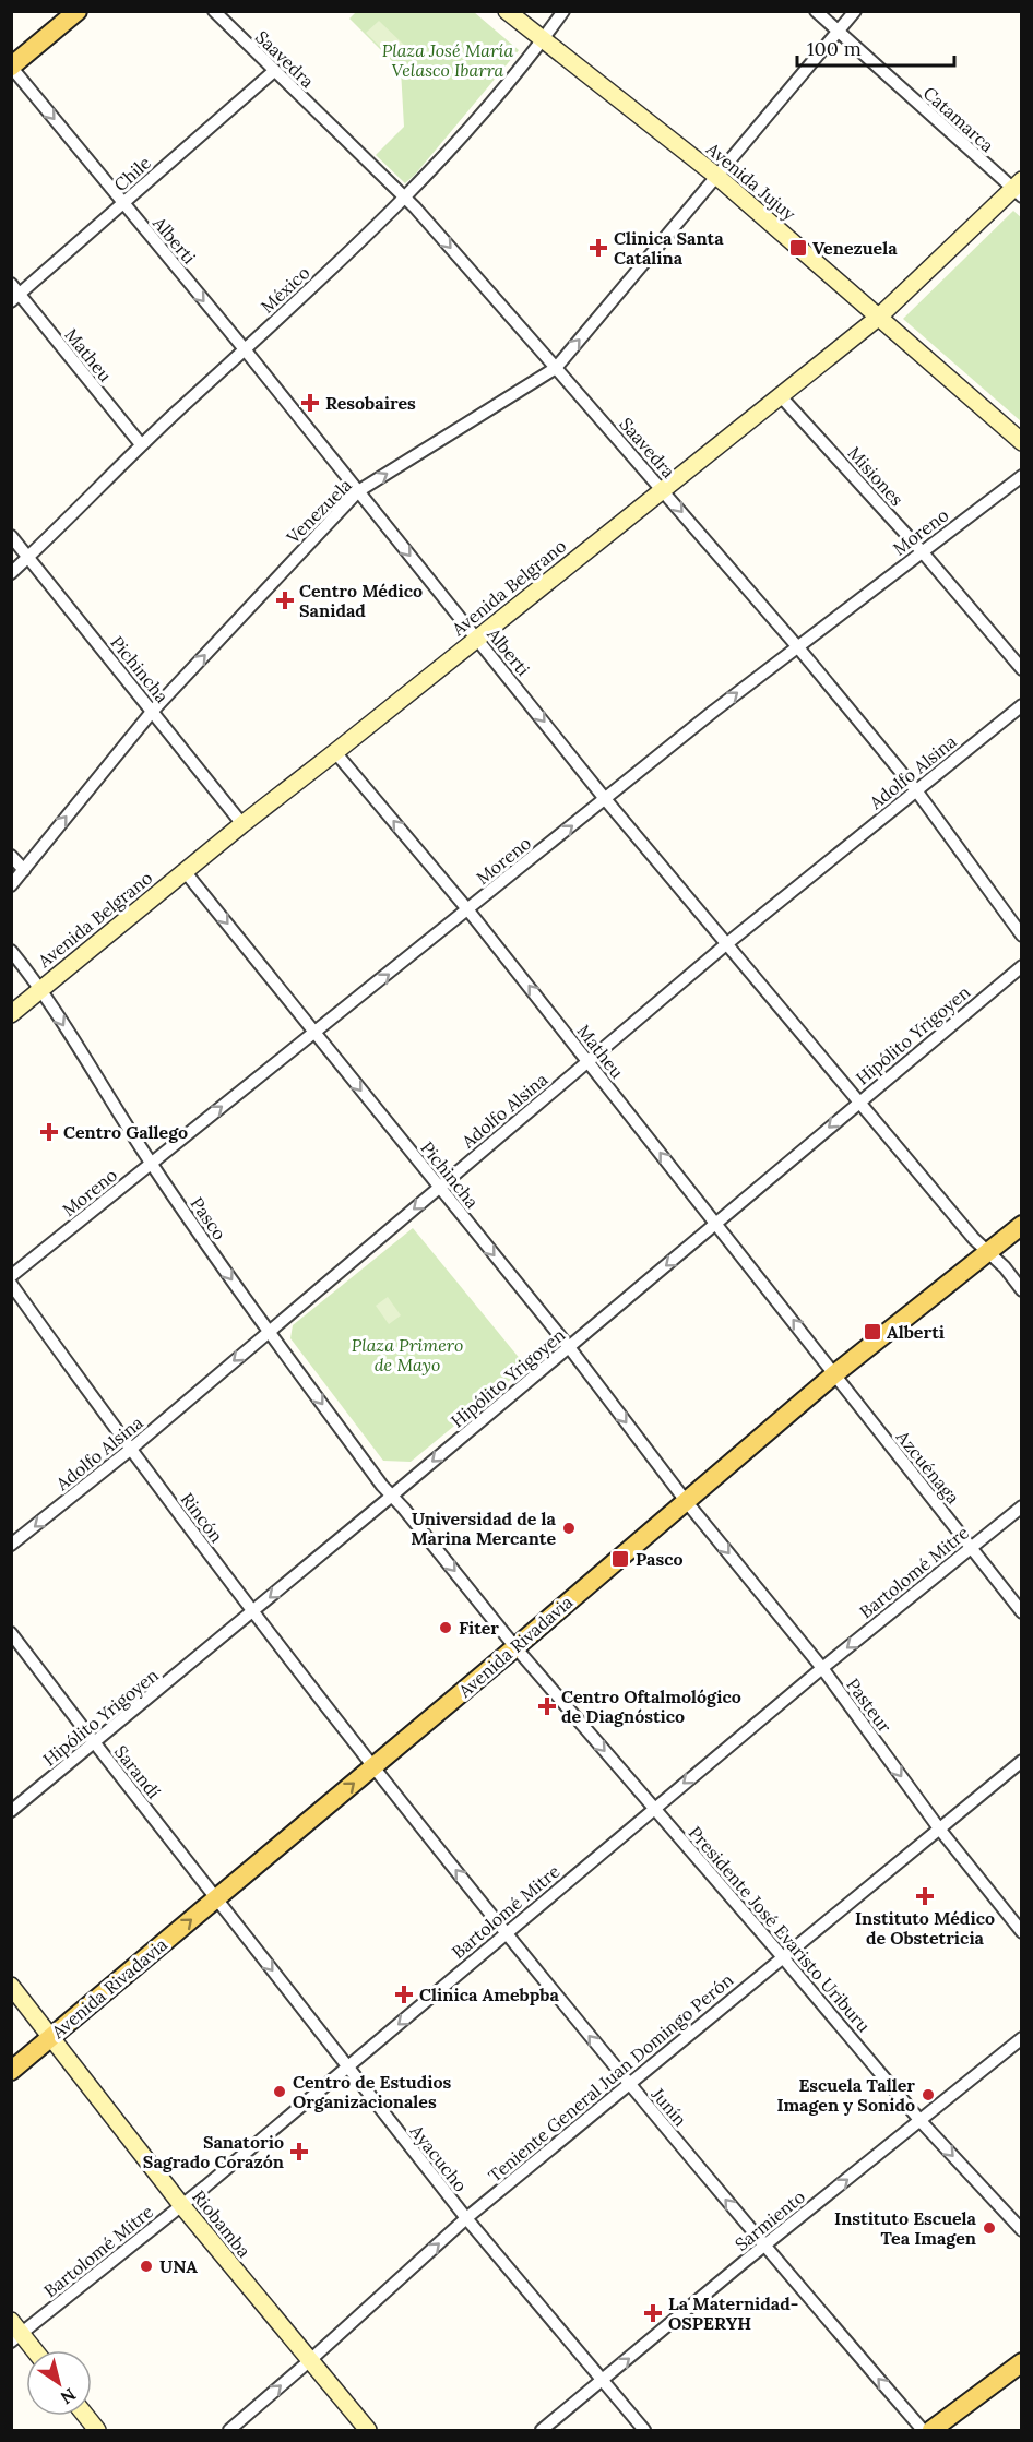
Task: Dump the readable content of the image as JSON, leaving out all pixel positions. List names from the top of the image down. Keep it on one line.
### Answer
{"streets":{"main road":["Avenida Jujuy","Avenida Belgrano","Avenida Rivadavia","Riobamba"],"street":["Saavedra","Catamarca","Chile","Alberti","México","Matheu","Misiones","Venezuela","Moreno","Pichincha","Adolfo Alsina","Hipólito Yrigoyen","Pasco","Azcuénaga","Rincón","Bartolomé Mitre","Pasteur","Sarandí","Presidente José Evaristo Uriburu","Teniente General Juan Domingo Perón","Junín","Ayacucho","Sarmiento"]},"crossings":[["Saavedra","Chile"],["Saavedra","México"],["Saavedra","Venezuela"],["Saavedra","Moreno"],["Saavedra","Avenida Belgrano"],["Saavedra","Adolfo Alsina"],["Catamarca","Venezuela"],["Catamarca","Avenida Belgrano"],["Chile","Alberti"],["Chile","Matheu"],["Avenida Jujuy","México"],["Avenida Jujuy","Venezuela"],["Avenida Jujuy","Avenida Belgrano"],["Alberti","México"],["Alberti","Venezuela"],["Alberti","Moreno"],["Alberti","Avenida Belgrano"],["Alberti","Adolfo Alsina"],["Alberti","Hipólito Yrigoyen"],["Alberti","Avenida Rivadavia"],["México","Matheu"],["México","Pichincha"],["Matheu","Moreno"],["Matheu","Avenida Belgrano"],["Matheu","Adolfo Alsina"],["Matheu","Hipólito Yrigoyen"],["Matheu","Azcuénaga"],["Matheu","Avenida Rivadavia"],["Misiones","Moreno"],["Misiones","Avenida Belgrano"],["Venezuela","Pichincha"],["Moreno","Pichincha"],["Moreno","Pasco"],["Avenida Belgrano","Pichincha"],["Avenida Belgrano","Pasco"],["Pichincha","Adolfo Alsina"],["Pichincha","Hipólito Yrigoyen"],["Pichincha","Avenida Rivadavia"],["Pichincha","Pasteur"],["Adolfo Alsina","Pasco"],["Adolfo Alsina","Rincón"],["Hipólito Yrigoyen","Pasco"],["Hipólito Yrigoyen","Rincón"],["Hipólito Yrigoyen","Sarandí"],["Pasco","Avenida Rivadavia"],["Pasco","Presidente José Evaristo Uriburu"],["Azcuénaga","Bartolomé Mitre"],["Azcuénaga","Avenida Rivadavia"],["Rincón","Avenida Rivadavia"],["Rincón","Junín"],["Bartolomé Mitre","Pasteur"],["Bartolomé Mitre","Presidente José Evaristo Uriburu"],["Bartolomé Mitre","Junín"],["Bartolomé Mitre","Ayacucho"],["Bartolomé Mitre","Riobamba"],["Avenida Rivadavia","Pasteur"],["Avenida Rivadavia","Sarandí"],["Avenida Rivadavia","Presidente José Evaristo Uriburu"],["Avenida Rivadavia","Junín"],["Avenida Rivadavia","Ayacucho"],["Avenida Rivadavia","Riobamba"],["Pasteur","Teniente General Juan Domingo Perón"],["Sarandí","Ayacucho"],["Presidente José Evaristo Uriburu","Teniente General Juan Domingo Perón"],["Presidente José Evaristo Uriburu","Sarmiento"],["Teniente General Juan Domingo Perón","Junín"],["Teniente General Juan Domingo Perón","Ayacucho"],["Teniente General Juan Domingo Perón","Riobamba"],["Junín","Sarmiento"],["Ayacucho","Sarmiento"]],"one_way":["Saavedra","Alberti","Matheu","Venezuela","Moreno","Pichincha","Adolfo Alsina","Hipólito Yrigoyen","Pasco","Bartolomé Mitre","Pasteur","Presidente José Evaristo Uriburu","Junín","Sarmiento"],"parks":["Plaza José María Velasco Ibarra","Plaza Primero de Mayo"],"places":{"health":["Clinica Santa Catalina","Resobaires","Centro Médico Sanidad","Centro Gallego","Centro Oftalmológico de Diagnóstico","Instituto Médico de Obstetricia","Clinica Amebpba","Sanatorio Sagrado Corazón","La Maternidad- OSPERYH"],"transit":["Venezuela","Alberti","Pasco"],"other":["Universidad de la Marina Mercante","Fiter","Centro de Estudios Organizacionales","Escuela Taller Imagen y Sonido","Instituto Escuela Tea Imagen","UNA"]},"scale_bar":"100 m","north":"bottom right"}
